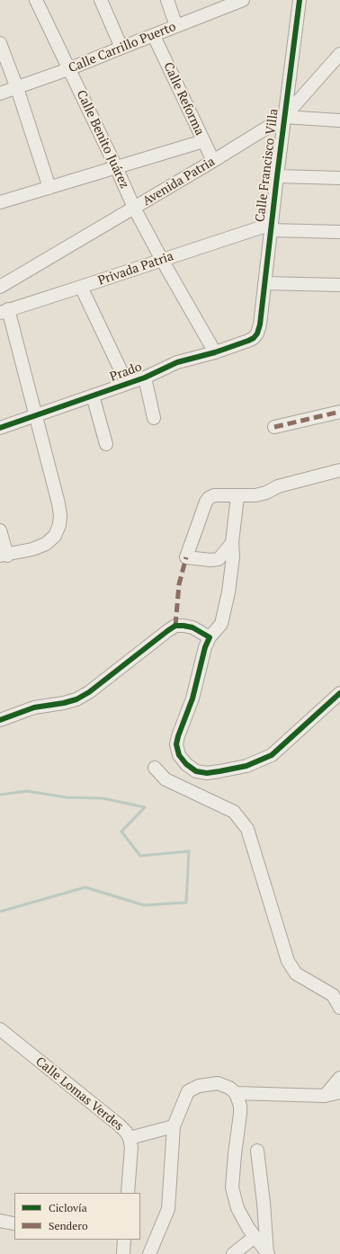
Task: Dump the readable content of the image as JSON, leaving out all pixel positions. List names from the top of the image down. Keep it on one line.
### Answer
{"streets":{"street":["Calle Carrillo Puerto","Calle Reforma","Calle Benito Juárez","Calle Francisco Villa","Avenida Patria","Privada Patria","Prado","Calle Lomas Verdes"]},"crossings":[["Calle Carrillo Puerto","Calle Reforma"],["Calle Carrillo Puerto","Calle Benito Juárez"],["Calle Reforma","Avenida Patria"],["Calle Benito Juárez","Avenida Patria"],["Calle Benito Juárez","Privada Patria"],["Calle Benito Juárez","Prado"],["Calle Francisco Villa","Avenida Patria"],["Calle Francisco Villa","Privada Patria"],["Calle Francisco Villa","Prado"]],"legend":["Ciclovía","Sendero"]}
